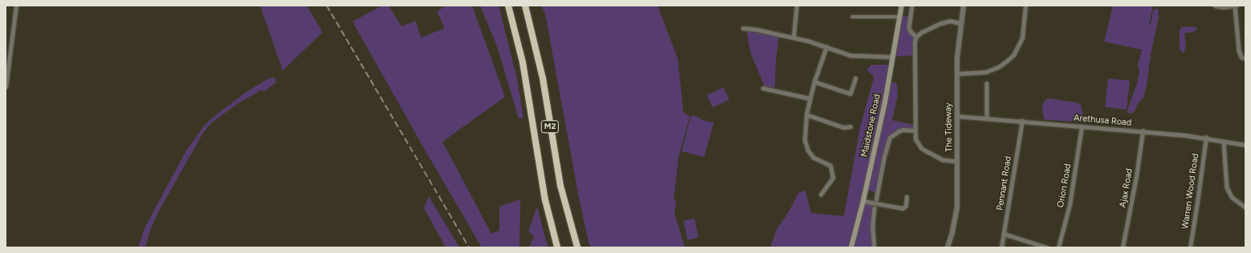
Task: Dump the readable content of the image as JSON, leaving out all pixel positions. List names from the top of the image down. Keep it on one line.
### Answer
{"streets":{"highway":["M2"],"main road":["Maidstone Road"],"street":["Arethusa Road","The Tideway","Pennant Road","Orion Road","Ajax Road","Warren Wood Road"]},"crossings":[["Arethusa Road","The Tideway"],["Arethusa Road","Pennant Road"],["Arethusa Road","Orion Road"],["Arethusa Road","Ajax Road"],["Arethusa Road","Warren Wood Road"]]}
